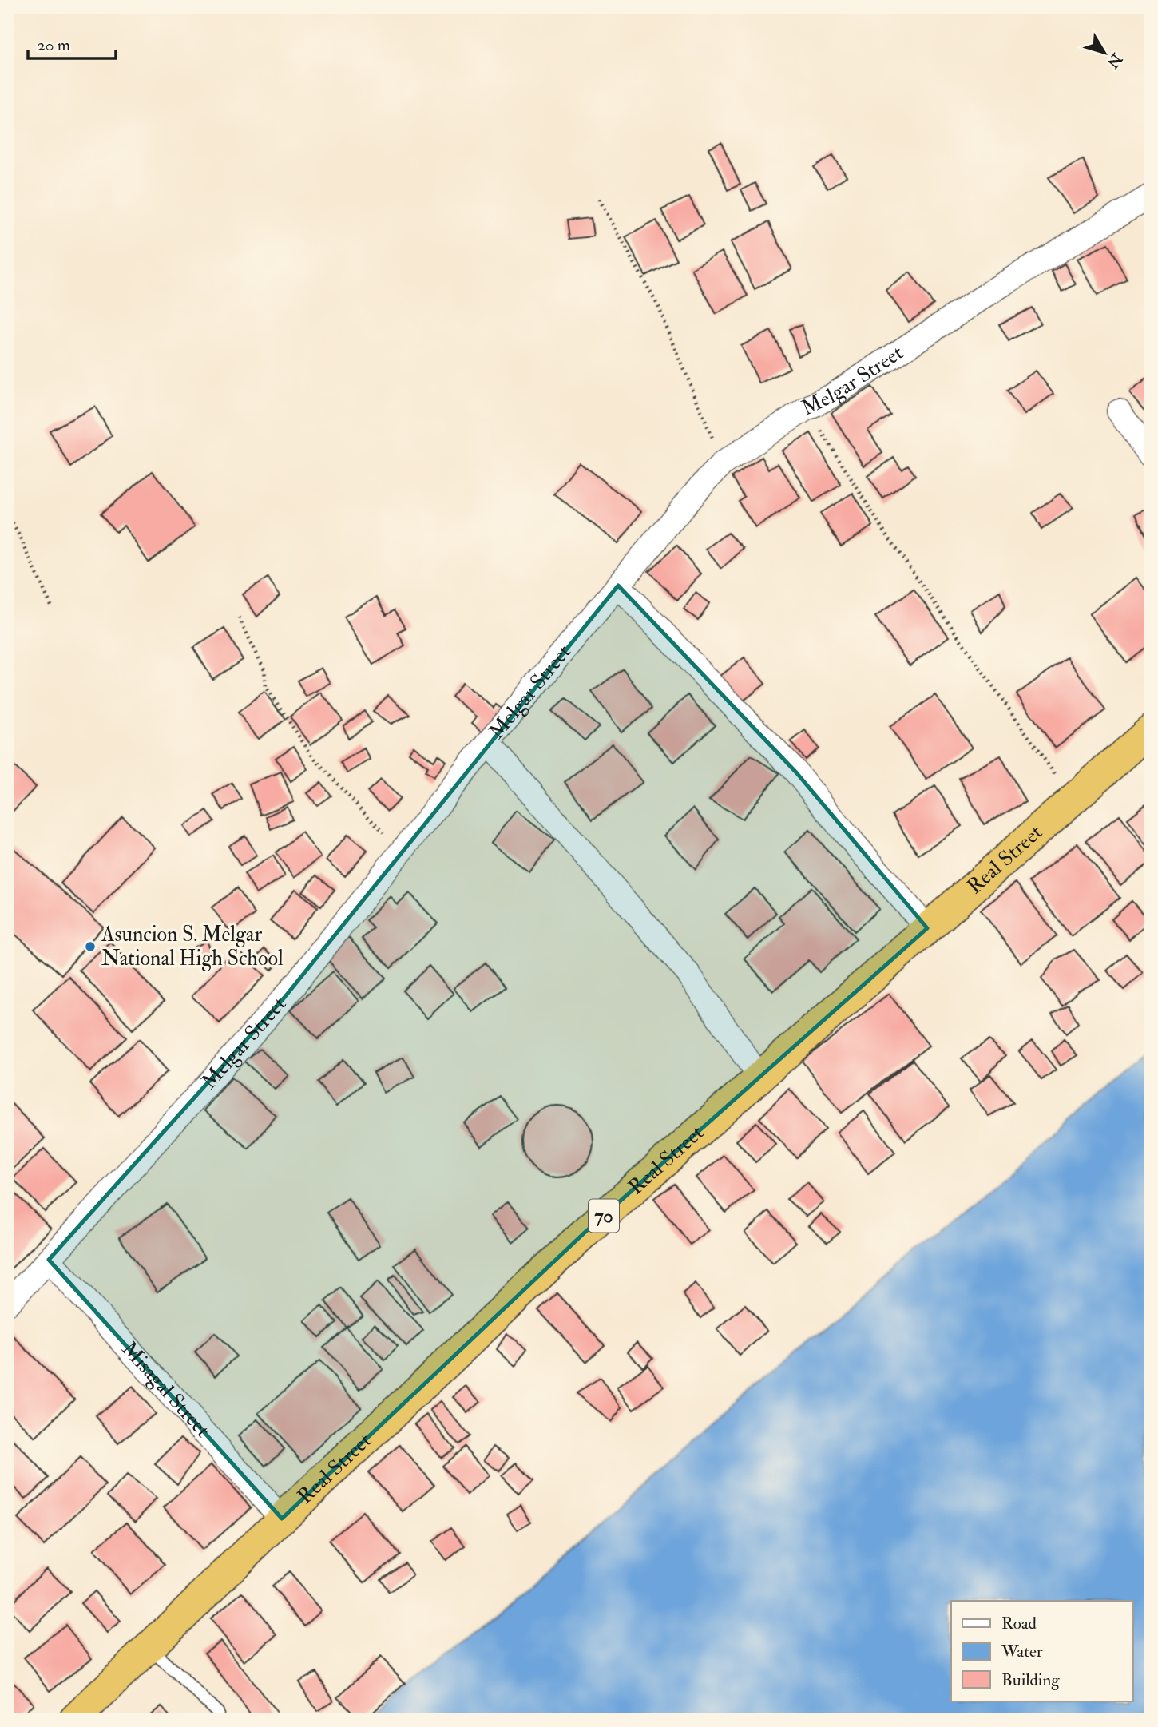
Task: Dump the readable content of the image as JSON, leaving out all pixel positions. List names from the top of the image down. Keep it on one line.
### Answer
{"streets":{"highway":["Real Street","70"],"street":["Melgar Street","Misagal Street"]},"crossings":[["Melgar Street","Misagal Street"],["Real Street","Misagal Street"]],"places":["Asuncion S. Melgar National High School"],"legend":["Road","Water","Building"],"scale_bar":"20 m","north":"bottom right"}
